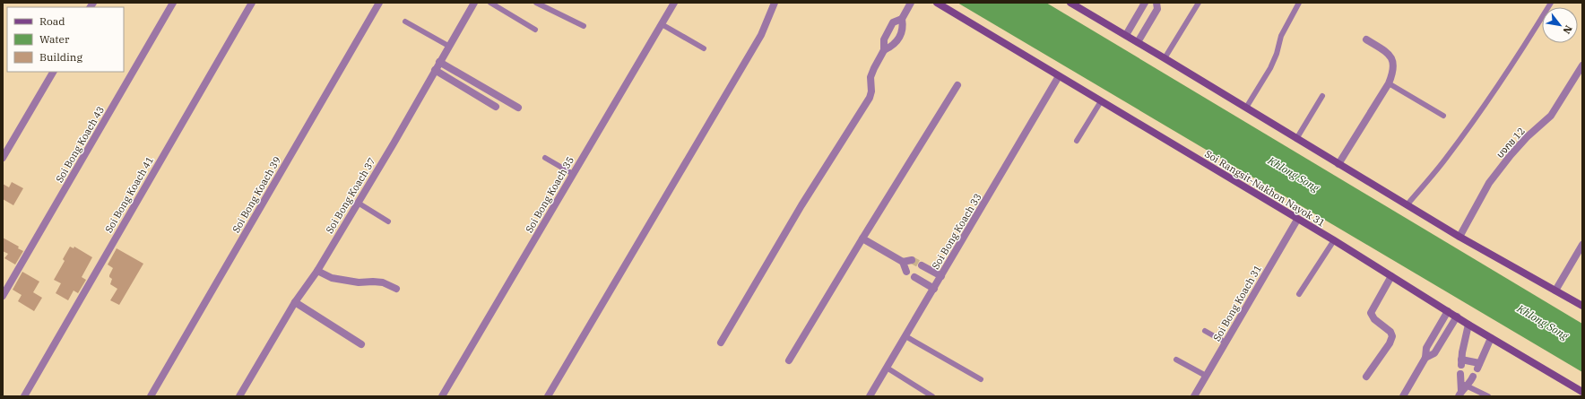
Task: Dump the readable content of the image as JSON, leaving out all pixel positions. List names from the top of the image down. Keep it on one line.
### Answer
{"streets":{"street":["บงกช 12","Soi Bong Koach 43","Soi Rangsit-Nakhon Nayok 31","Soi Bong Koach 41","Soi Bong Koach 39","Soi Bong Koach 35","Soi Bong Koach 37","Soi Bong Koach 33","Soi Bong Koach 31"]},"crossings":[["Soi Rangsit-Nakhon Nayok 31","Soi Bong Koach 33"],["Soi Rangsit-Nakhon Nayok 31","Soi Bong Koach 31"]],"water":["Khlong Song"],"legend":["Road","Water","Building"],"north":"bottom right"}
